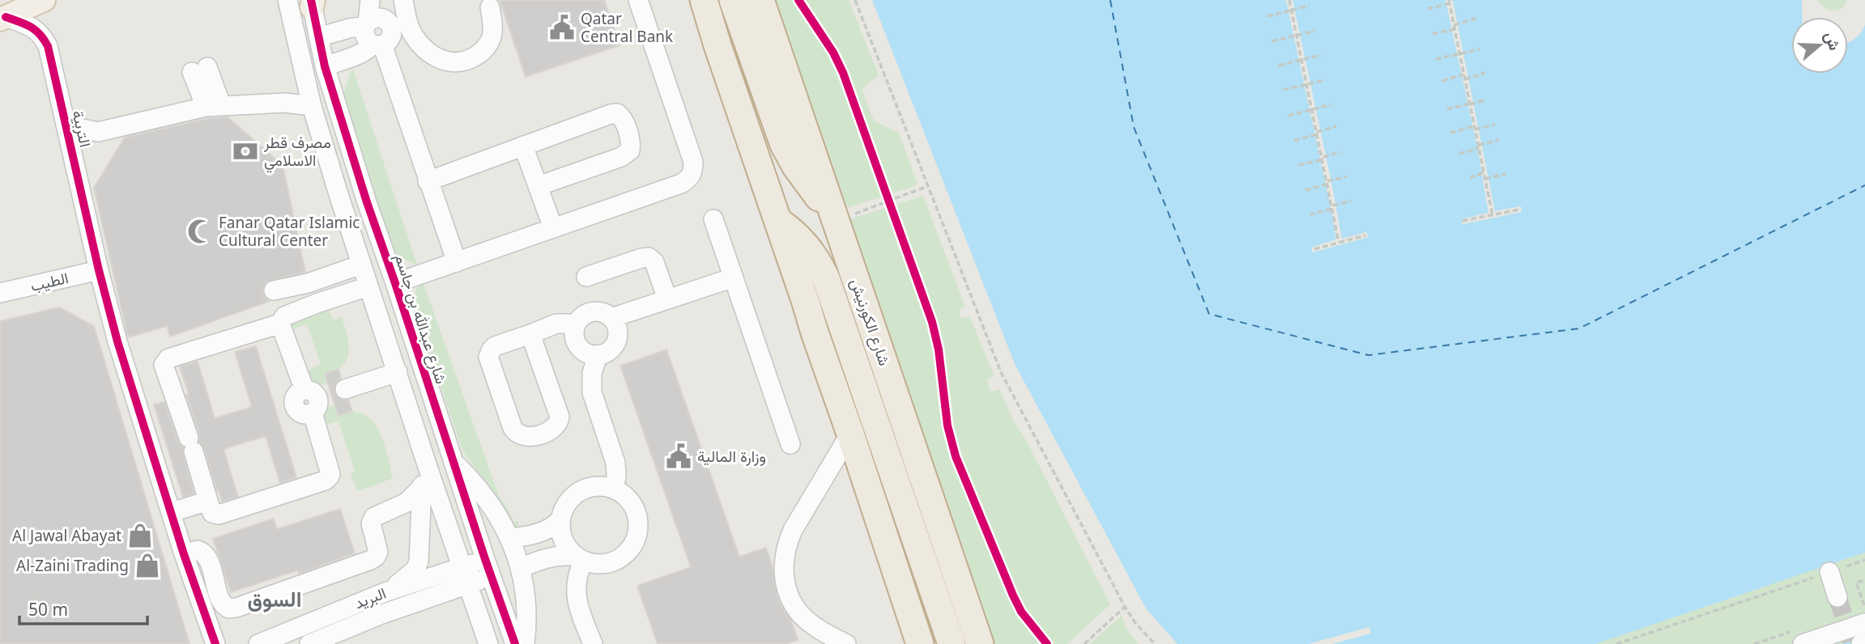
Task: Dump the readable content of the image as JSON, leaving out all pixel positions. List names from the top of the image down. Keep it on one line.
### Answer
{"streets":{"highway":["شارع الكورنيش"],"street":["التربية","الطيب","شارع عبدالله بن جاسم","البريد"]},"crossings":[["التربية","الطيب"],["شارع عبدالله بن جاسم","البريد"]],"districts":["السوق"],"places":{"public building":["Qatar Central Bank","وزارة المالية"],"bank":["مصرف قطر الاسلامي"],"mosque":["Fanar Qatar Islamic Cultural Center"],"shop":["Al Jawal Abayat","Al-Zaini Trading"]},"scale_bar":"50 m","north":"right"}
